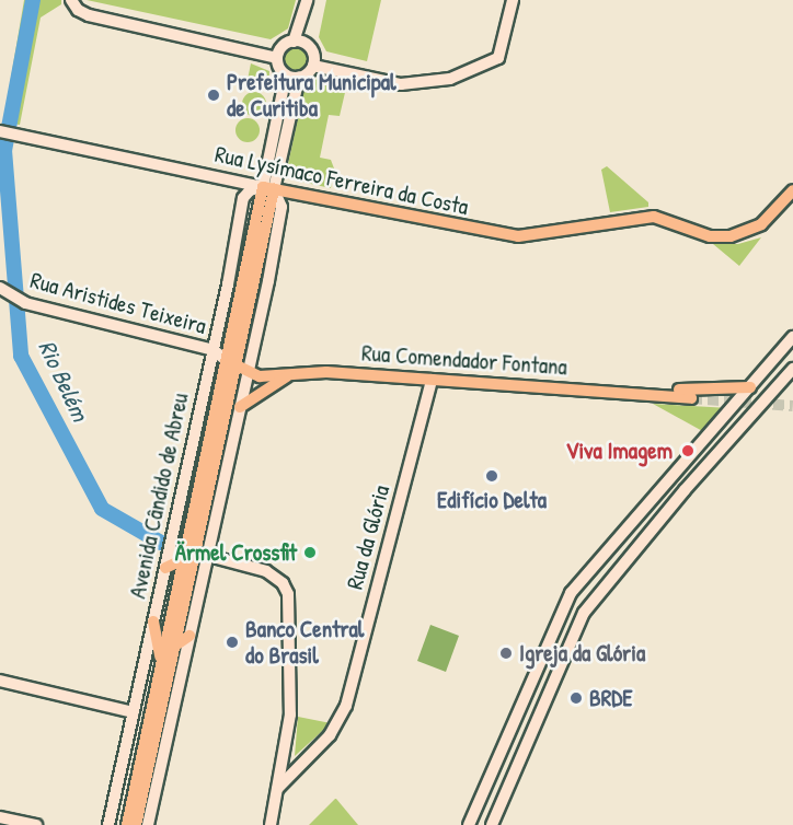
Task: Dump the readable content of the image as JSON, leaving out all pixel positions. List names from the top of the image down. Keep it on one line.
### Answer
{"streets":{"main road":["Rua Lysímaco Ferreira da Costa","Rua Comendador Fontana","Avenida Cândido de Abreu"],"street":["Rua Aristides Teixeira","Rua da Glória"]},"crossings":[["Rua Lysímaco Ferreira da Costa","Avenida Cândido de Abreu"],["Rua Aristides Teixeira","Rua Comendador Fontana"],["Rua Aristides Teixeira","Avenida Cândido de Abreu"],["Rua Comendador Fontana","Avenida Cândido de Abreu"],["Rua Comendador Fontana","Rua da Glória"]],"water":["Rio Belém"],"places":["Prefeitura Municipal de Curitiba","Viva Imagem","Edifício Delta","Ärmel Crossfit","Banco Central do Brasil","Igreja da Glória","BRDE"]}
